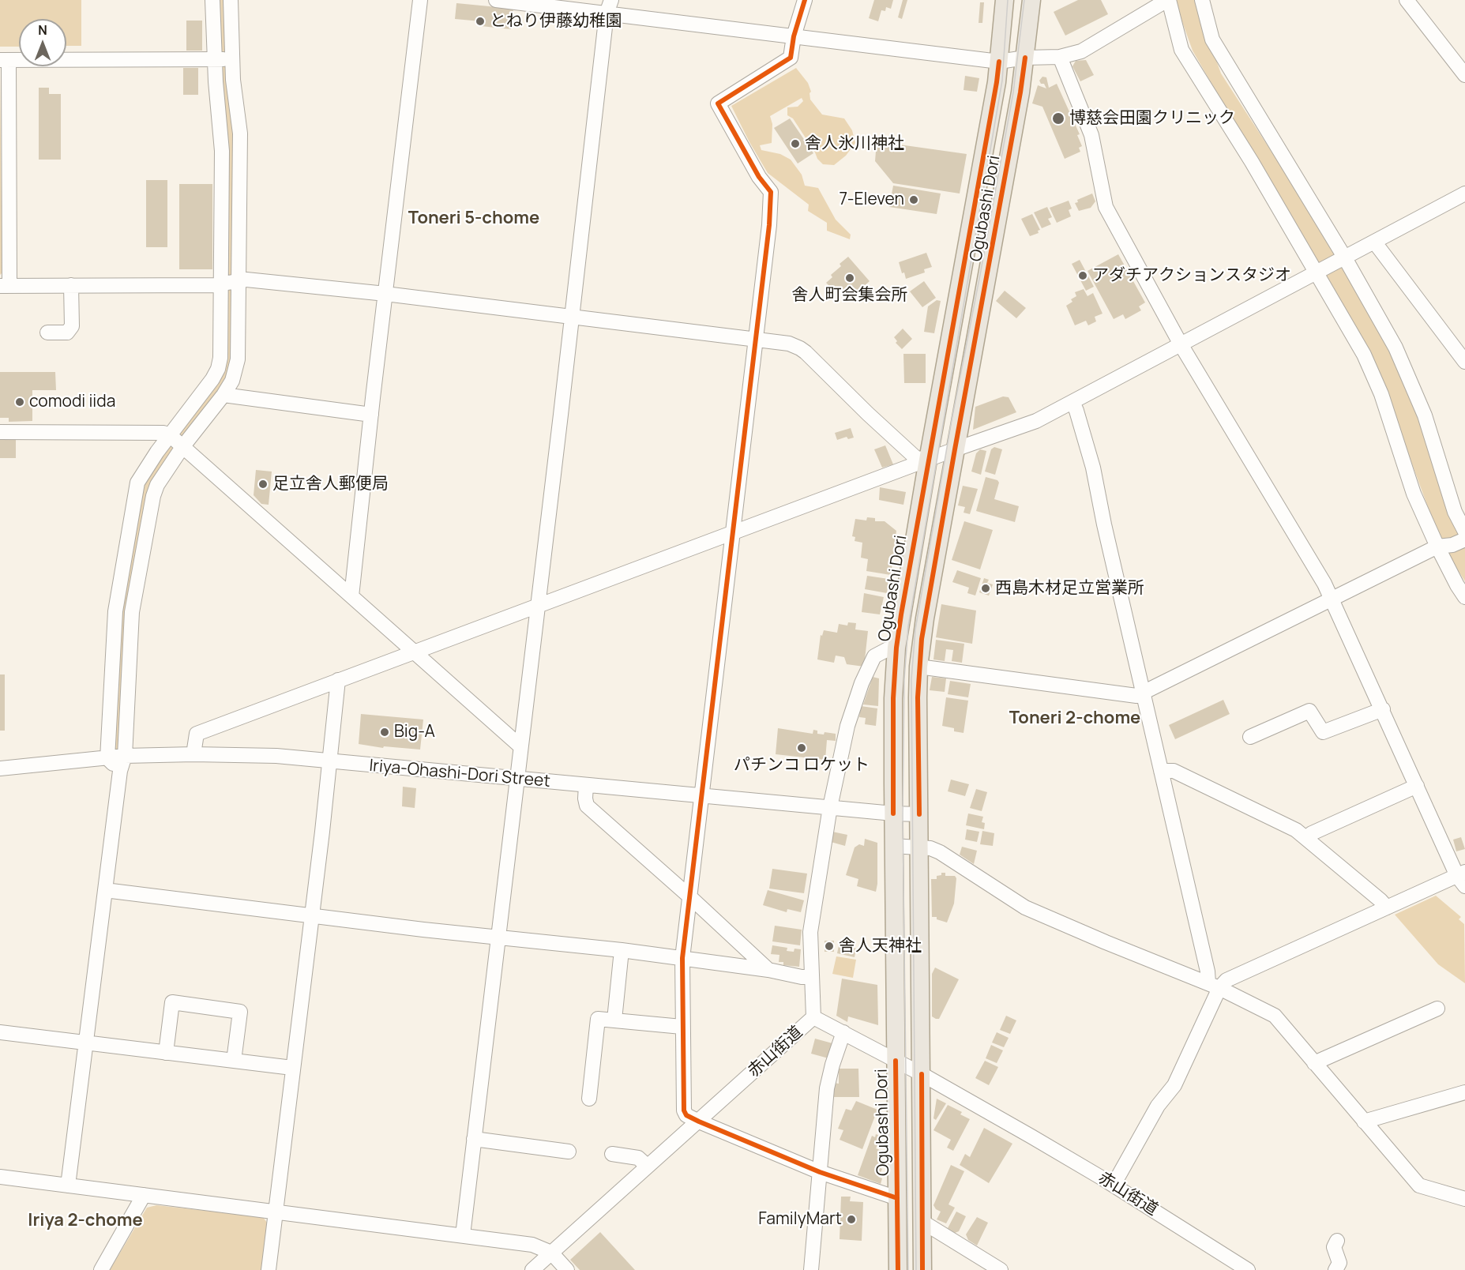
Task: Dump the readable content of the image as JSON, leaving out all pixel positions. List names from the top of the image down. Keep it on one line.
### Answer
{"streets":{"main road":["Ogubashi Dori"],"street":["Iriya-Ohashi-Dori Street","赤山街道"]},"crossings":[["Ogubashi Dori","Iriya-Ohashi-Dori Street"],["Ogubashi Dori","赤山街道"]],"districts":["Toneri 5-chome","Toneri 2-chome","Iriya 2-chome"],"places":["とねり伊藤幼稚園","博慈会田園クリニック","舎人氷川神社","7-Eleven","アダチアクションスタジオ","舎人町会集会所","comodi iida","足立舎人郵便局","西島木材足立営業所","Big-A","パチンコ ロケット","舎人天神社","FamilyMart"],"north":"top"}
